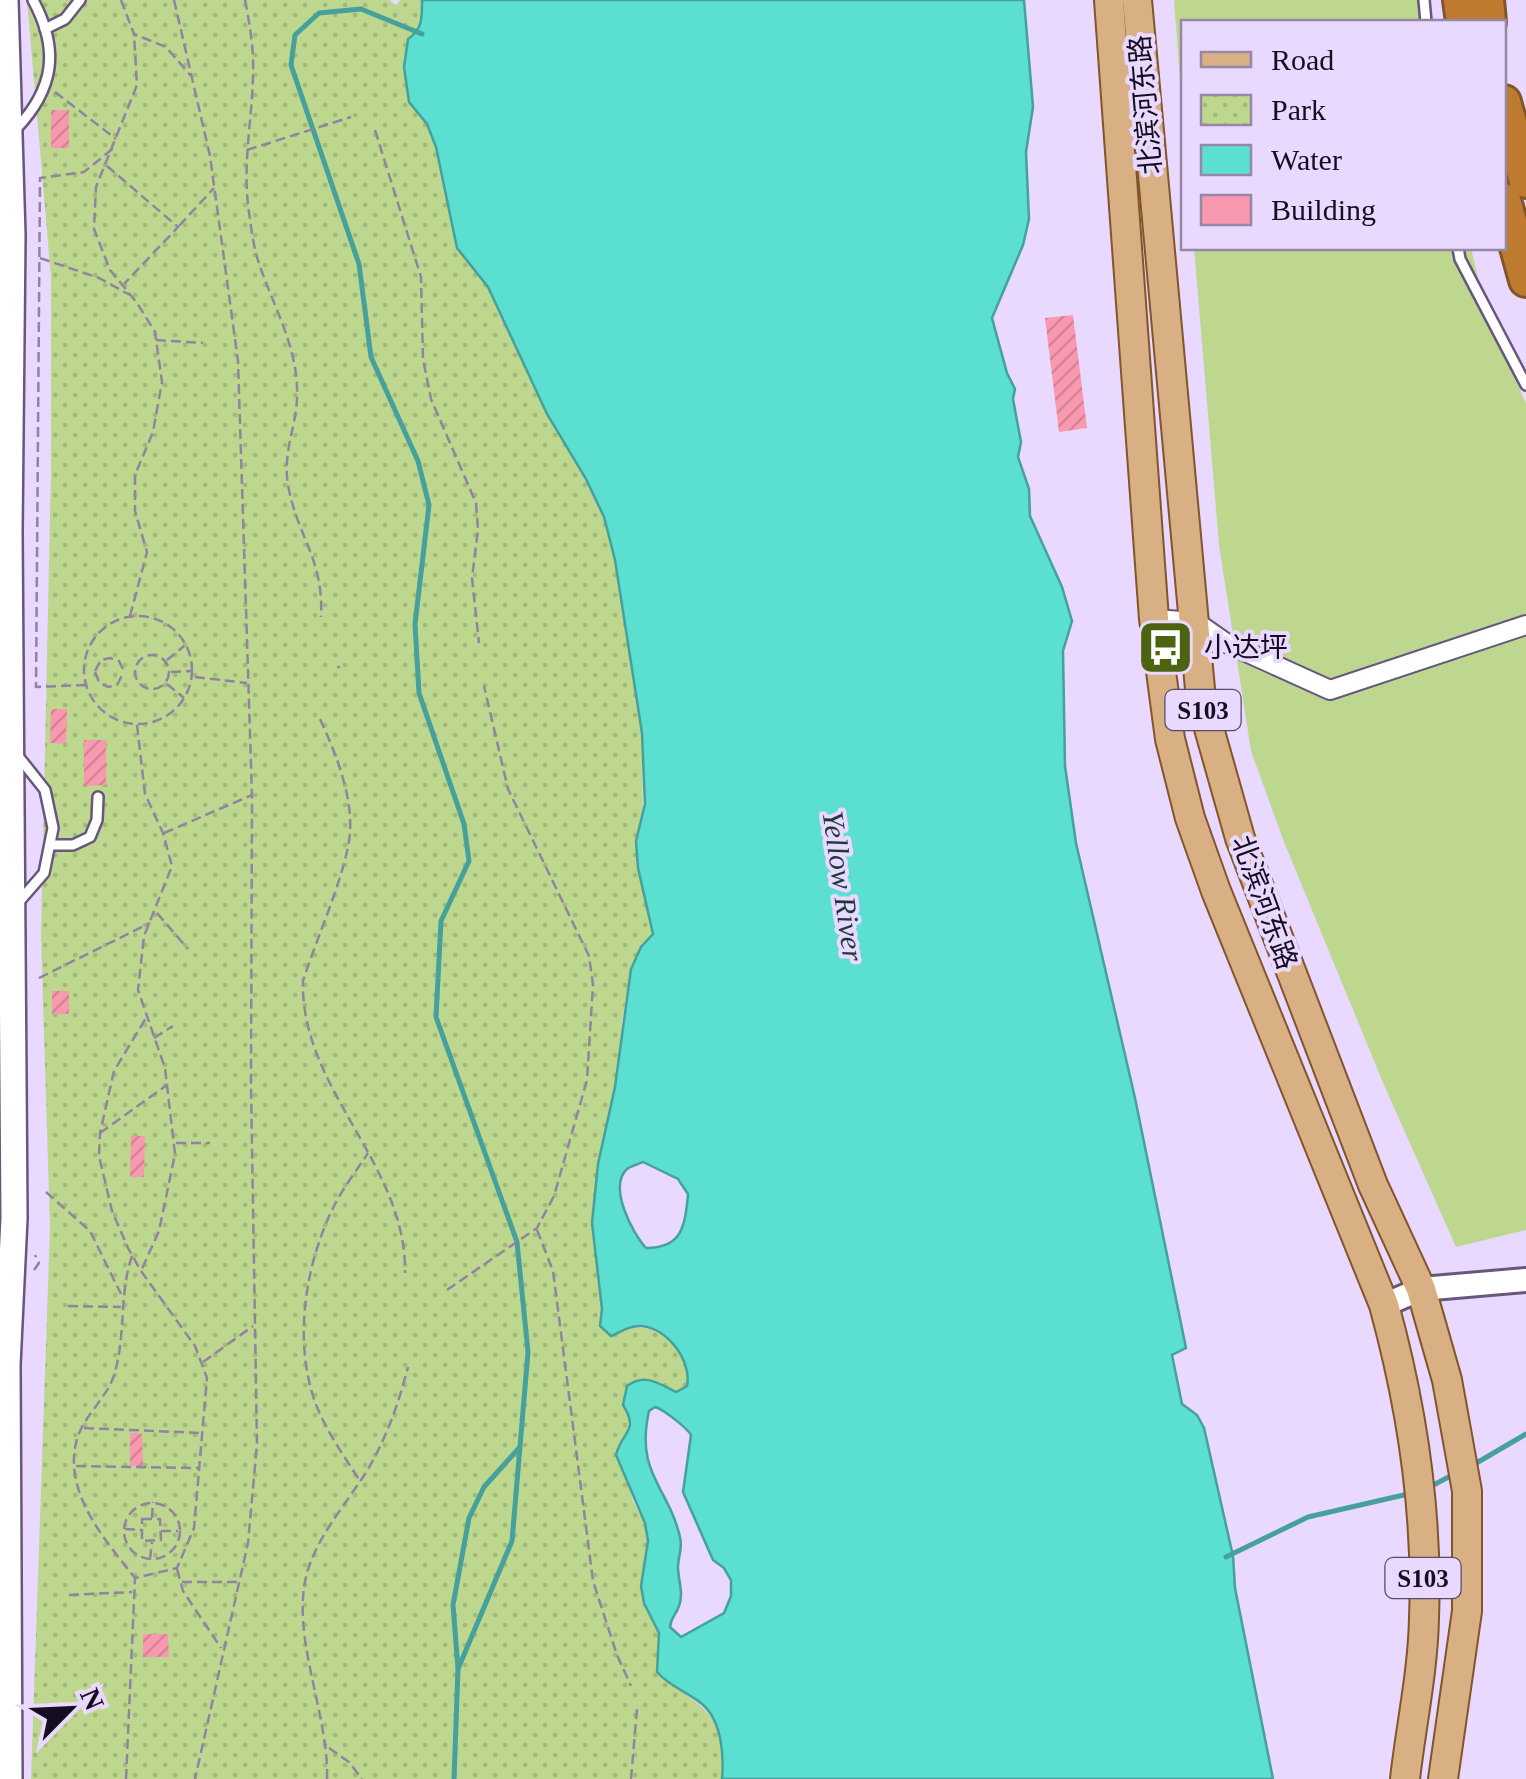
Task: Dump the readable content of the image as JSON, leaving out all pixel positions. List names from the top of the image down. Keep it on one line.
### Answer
{"streets":{"main road":["北滨河东路","S103"]},"water":["Yellow River"],"places":{"bus stop":["小达坪"]},"legend":["Road","Park","Water","Building"],"north":"top right"}
